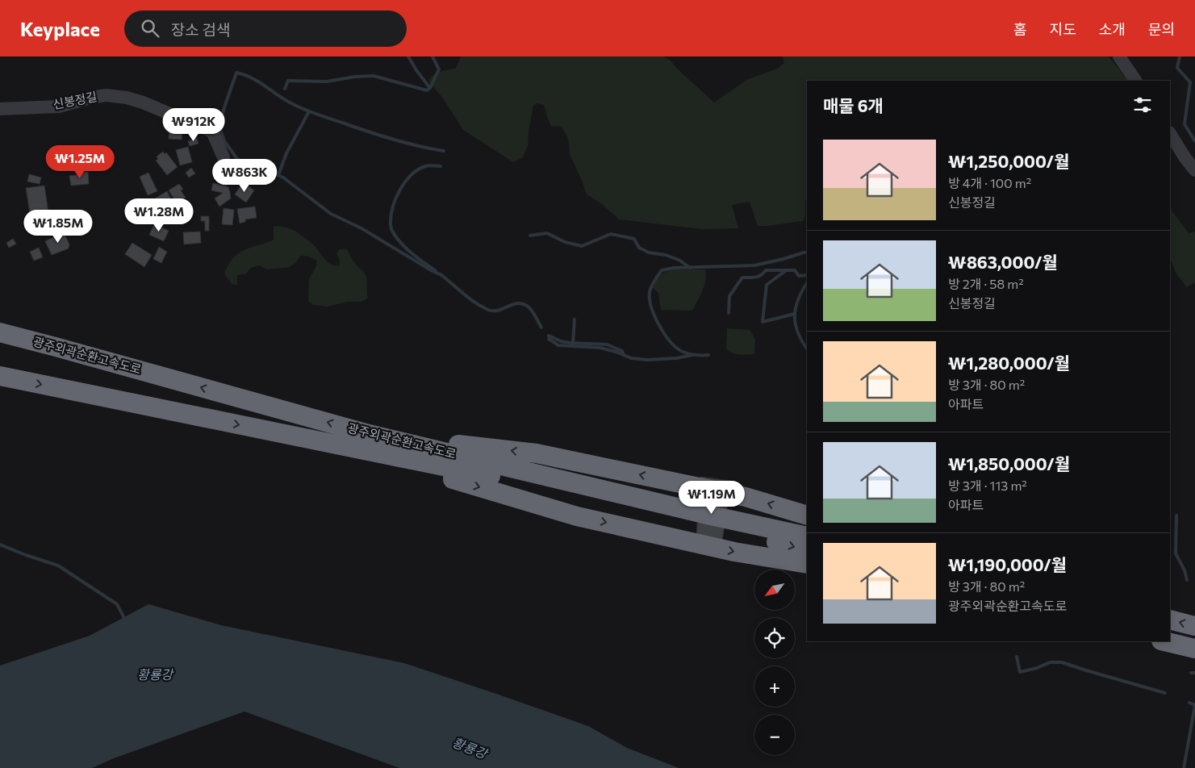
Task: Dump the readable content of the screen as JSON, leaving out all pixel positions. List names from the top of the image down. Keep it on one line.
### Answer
{"streets":{"highway":["광주외곽순환고속도로"],"street":["신봉정길"]},"water":["황룡강"],"north":"bottom left","page":{"header":"Keyplace","search":"장소 검색","nav":["홈","지도","소개","문의"],"heading":"매물 6개","price":["₩912K","₩1.25M","₩863K","₩1.28M","₩1.85M","₩1.19M"],"list":[{"name":"₩1,250,000/월","note":"방 4개 · 100 m² · 신봉정길"},{"name":"₩863,000/월","note":"방 2개 · 58 m² · 신봉정길"},{"name":"₩1,280,000/월","note":"방 3개 · 80 m² · 아파트"},{"name":"₩1,850,000/월","note":"방 3개 · 113 m² · 아파트"},{"name":"₩1,190,000/월","note":"방 3개 · 80 m² · 광주외곽순환고속도로"}],"map_buttons":["+","−"]}}
